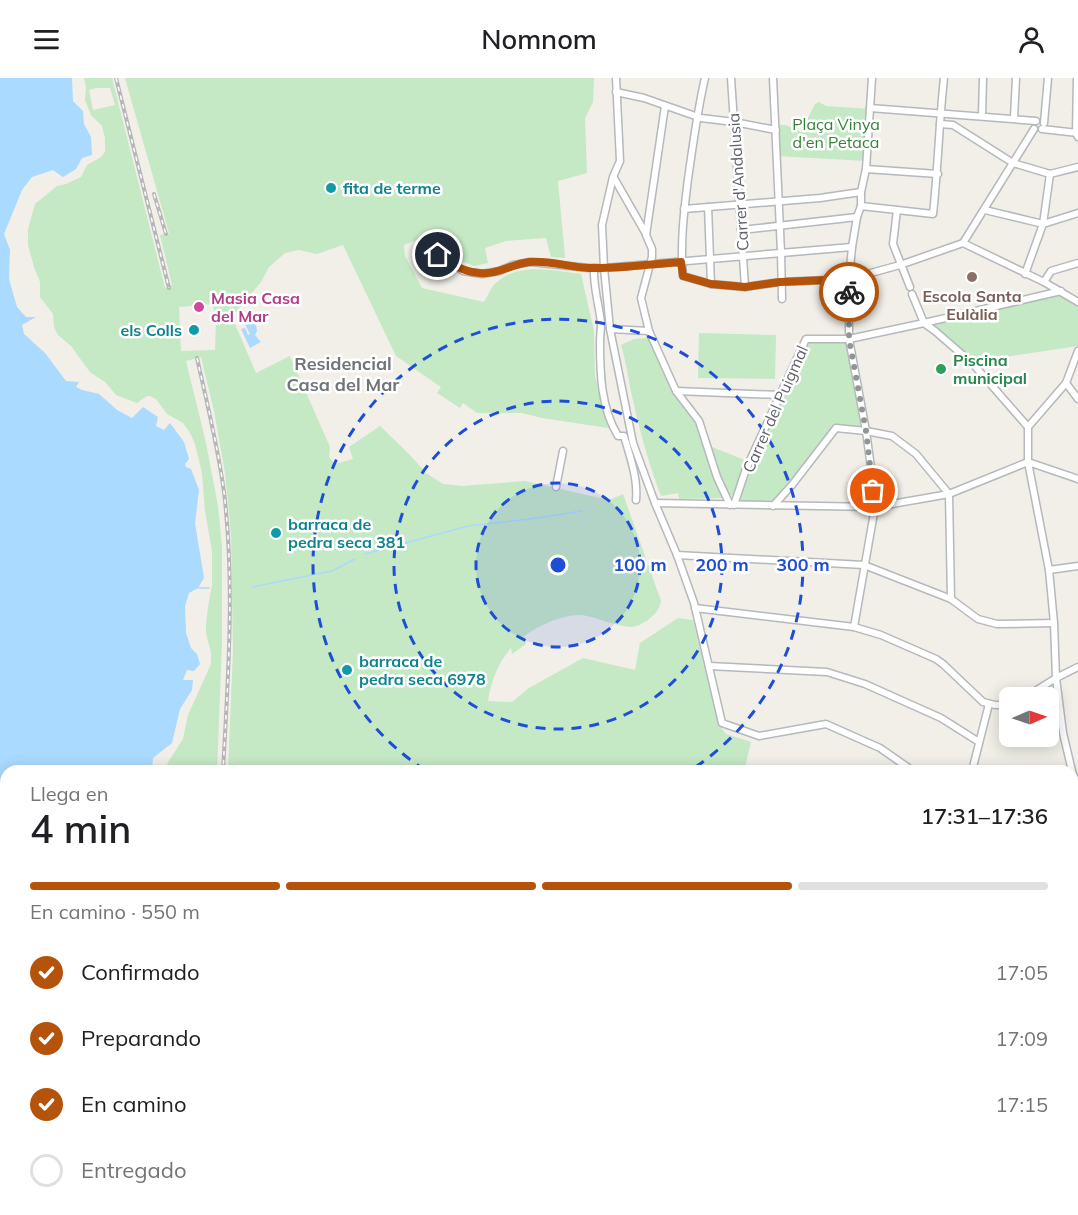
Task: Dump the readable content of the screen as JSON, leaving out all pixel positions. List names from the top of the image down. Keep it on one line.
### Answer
{"streets":{"street":["Carrer d'Andalusia","Carrer del Puigmal"]},"districts":["Residencial Casa del Mar"],"parks":["Plaça Vinya d'en Petaca"],"places":["fita de terme","Escola Santa Eulàlia","Masia Casa del Mar","els Colls","Piscina municipal","barraca de pedra seca 381","barraca de pedra seca 6978"],"north":"right","page":{"header":"Nomnom","heading":["4 min","Llega en","17:31–17:36"],"bar":"En camino · 550 m","list":[["Confirmado","17:05"],["Preparando","17:09"],["En camino","17:15"],"Entregado"]},"rings":["100 m","200 m","300 m"]}
